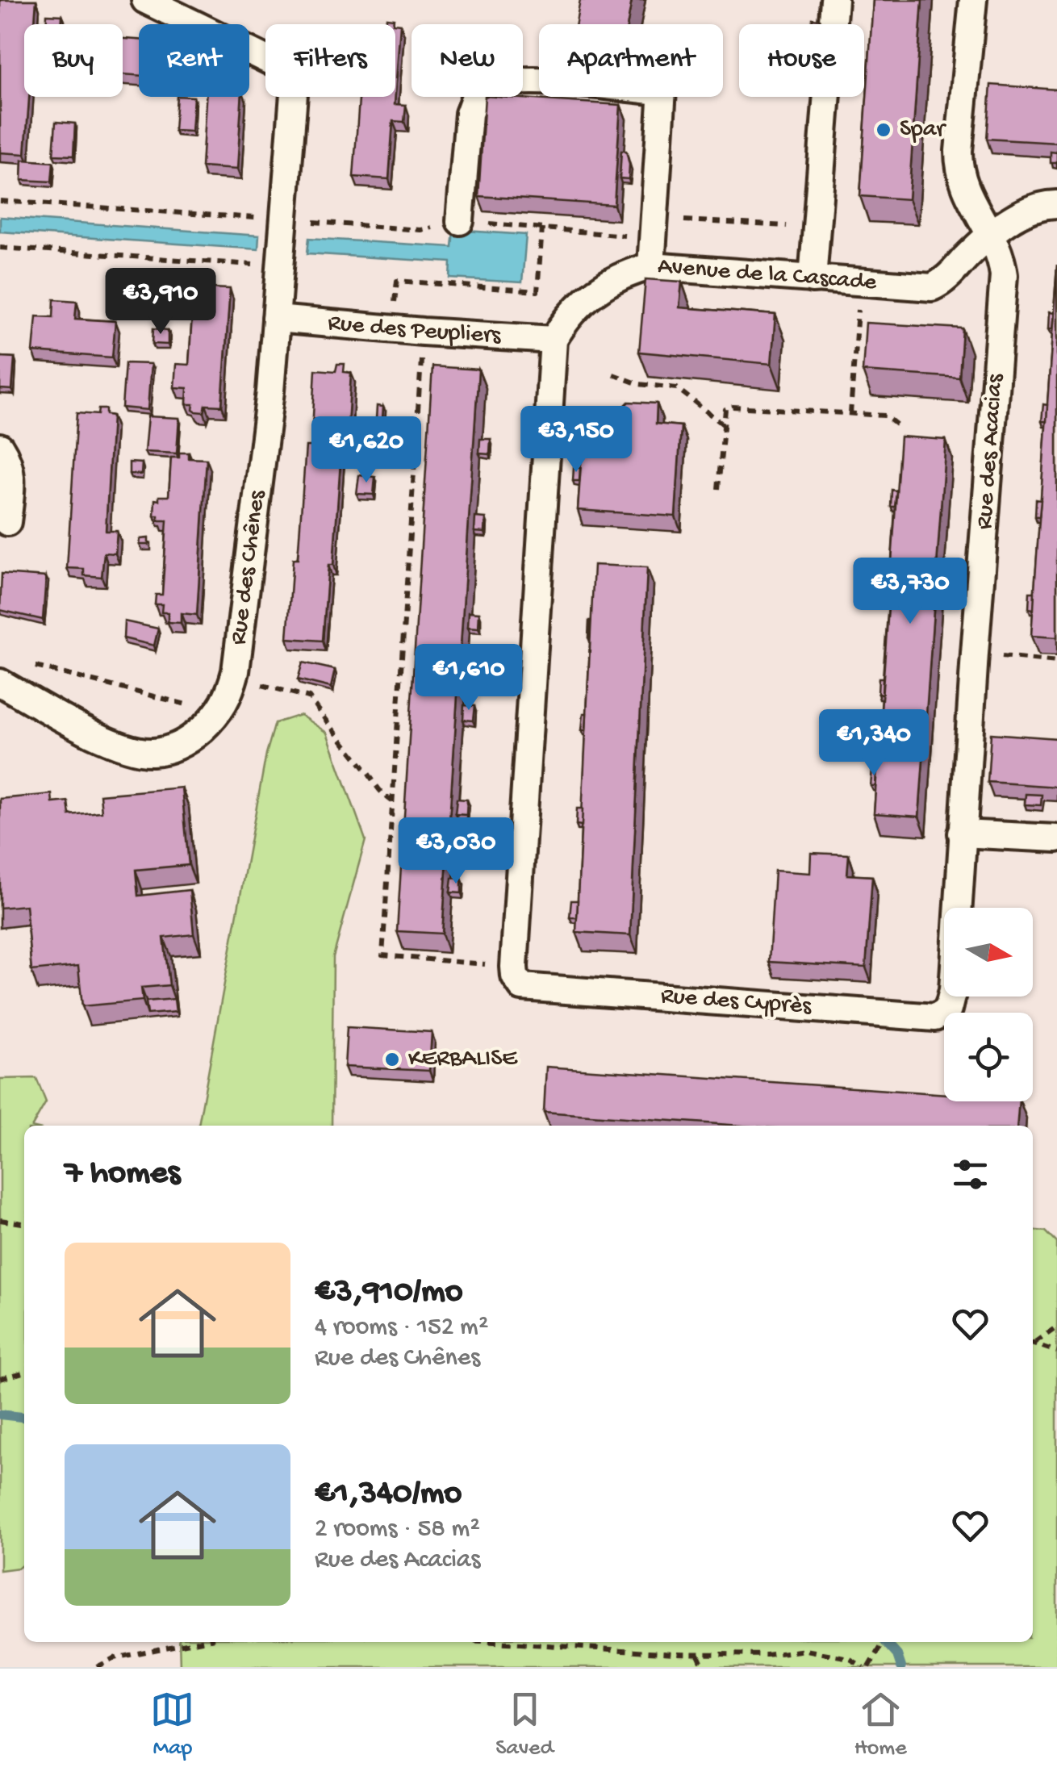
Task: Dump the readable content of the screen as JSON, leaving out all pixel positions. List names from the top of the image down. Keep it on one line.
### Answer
{"streets":{"street":["Avenue de la Cascade","Rue des Peupliers","Rue des Acacias","Rue des Chênes","Rue des Cyprès"]},"crossings":[["Avenue de la Cascade","Rue des Peupliers"],["Avenue de la Cascade","Rue des Acacias"],["Rue des Peupliers","Rue des Chênes"],["Rue des Acacias","Rue des Cyprès"]],"places":["Spar","KERBALISE"],"north":"right","page":{"chip":["Buy","Rent","Filters","New","Apartment","House"],"price":["€3,910","€3,150","€1,620","€3,730","€1,610","€1,340","€3,030"],"heading":"7 homes","list":[{"name":"€3,910/mo","note":"4 rooms · 152 m² · Rue des Chênes"},{"name":"€1,340/mo","note":"2 rooms · 58 m² · Rue des Acacias"}],"tabs":["Map","Saved","Home"]}}
